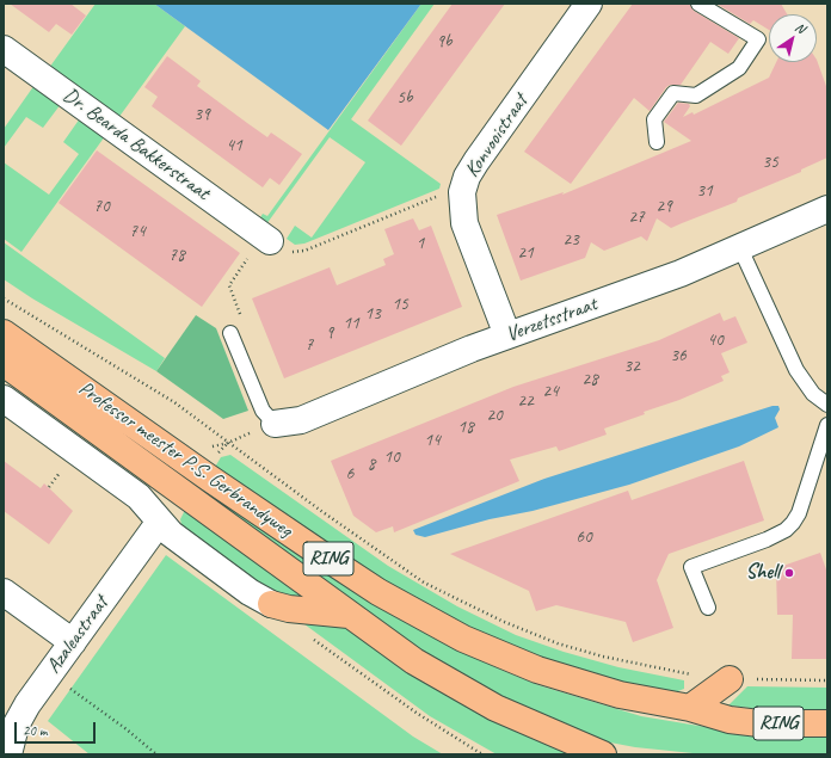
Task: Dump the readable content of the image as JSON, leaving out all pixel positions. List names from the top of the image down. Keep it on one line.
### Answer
{"streets":{"main road":["Professor meester P.S. Gerbrandyweg","RING"],"street":["Konvooistraat","Dr. Bearda Bakkerstraat","Verzetsstraat","Azaleastraat"]},"crossings":[["Konvooistraat","Verzetsstraat"]],"places":["Shell"],"house_numbers":["9b","5b","39","41","35","31","70","29","27","74","23","1","21","78","15","13","11","9","40","7","36","32","28","24","22","20","18","14","10","8","6","60"],"scale_bar":"20 m","north":"top right"}
